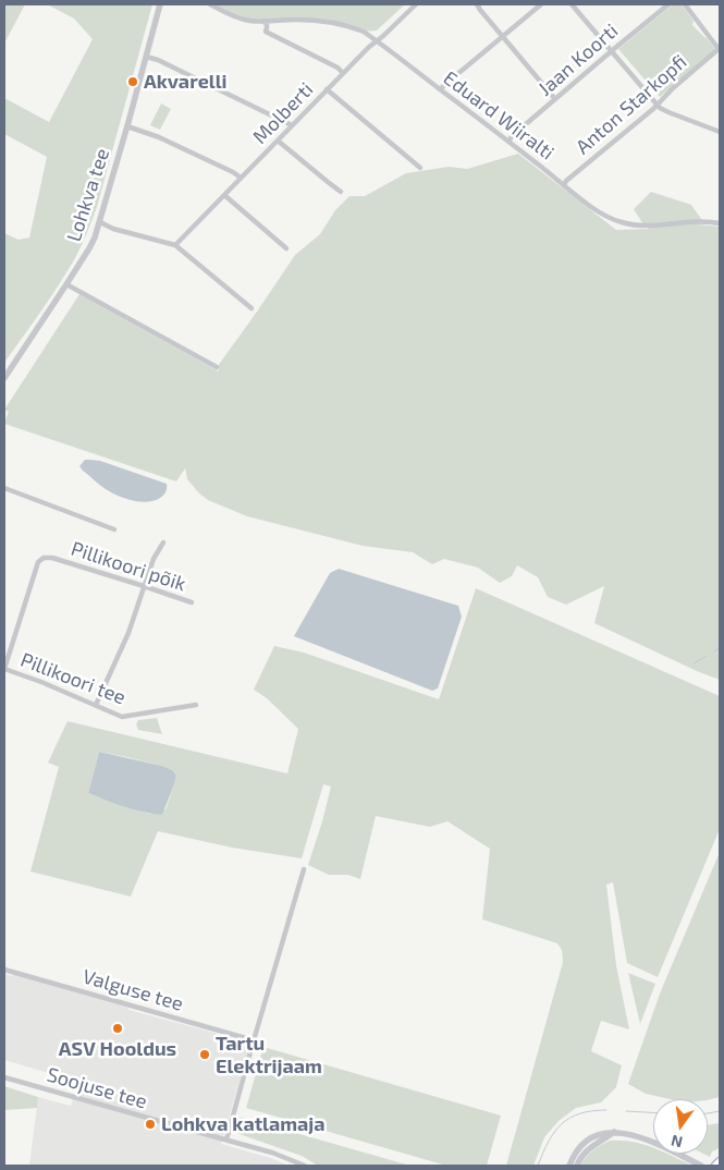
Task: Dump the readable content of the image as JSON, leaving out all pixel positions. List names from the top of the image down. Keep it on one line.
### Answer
{"streets":{"street":["Jaan Koorti","Anton Starkopfi","Molberti","Eduard Wiiralti","Lohkva tee","Pillikoori põik","Pillikoori tee","Valguse tee","Soojuse tee"]},"crossings":[["Jaan Koorti","Eduard Wiiralti"],["Anton Starkopfi","Eduard Wiiralti"],["Molberti","Eduard Wiiralti"],["Pillikoori põik","Pillikoori tee"]],"places":["Akvarelli","ASV Hooldus","Tartu Elektrijaam","Lohkva katlamaja"],"north":"bottom"}
